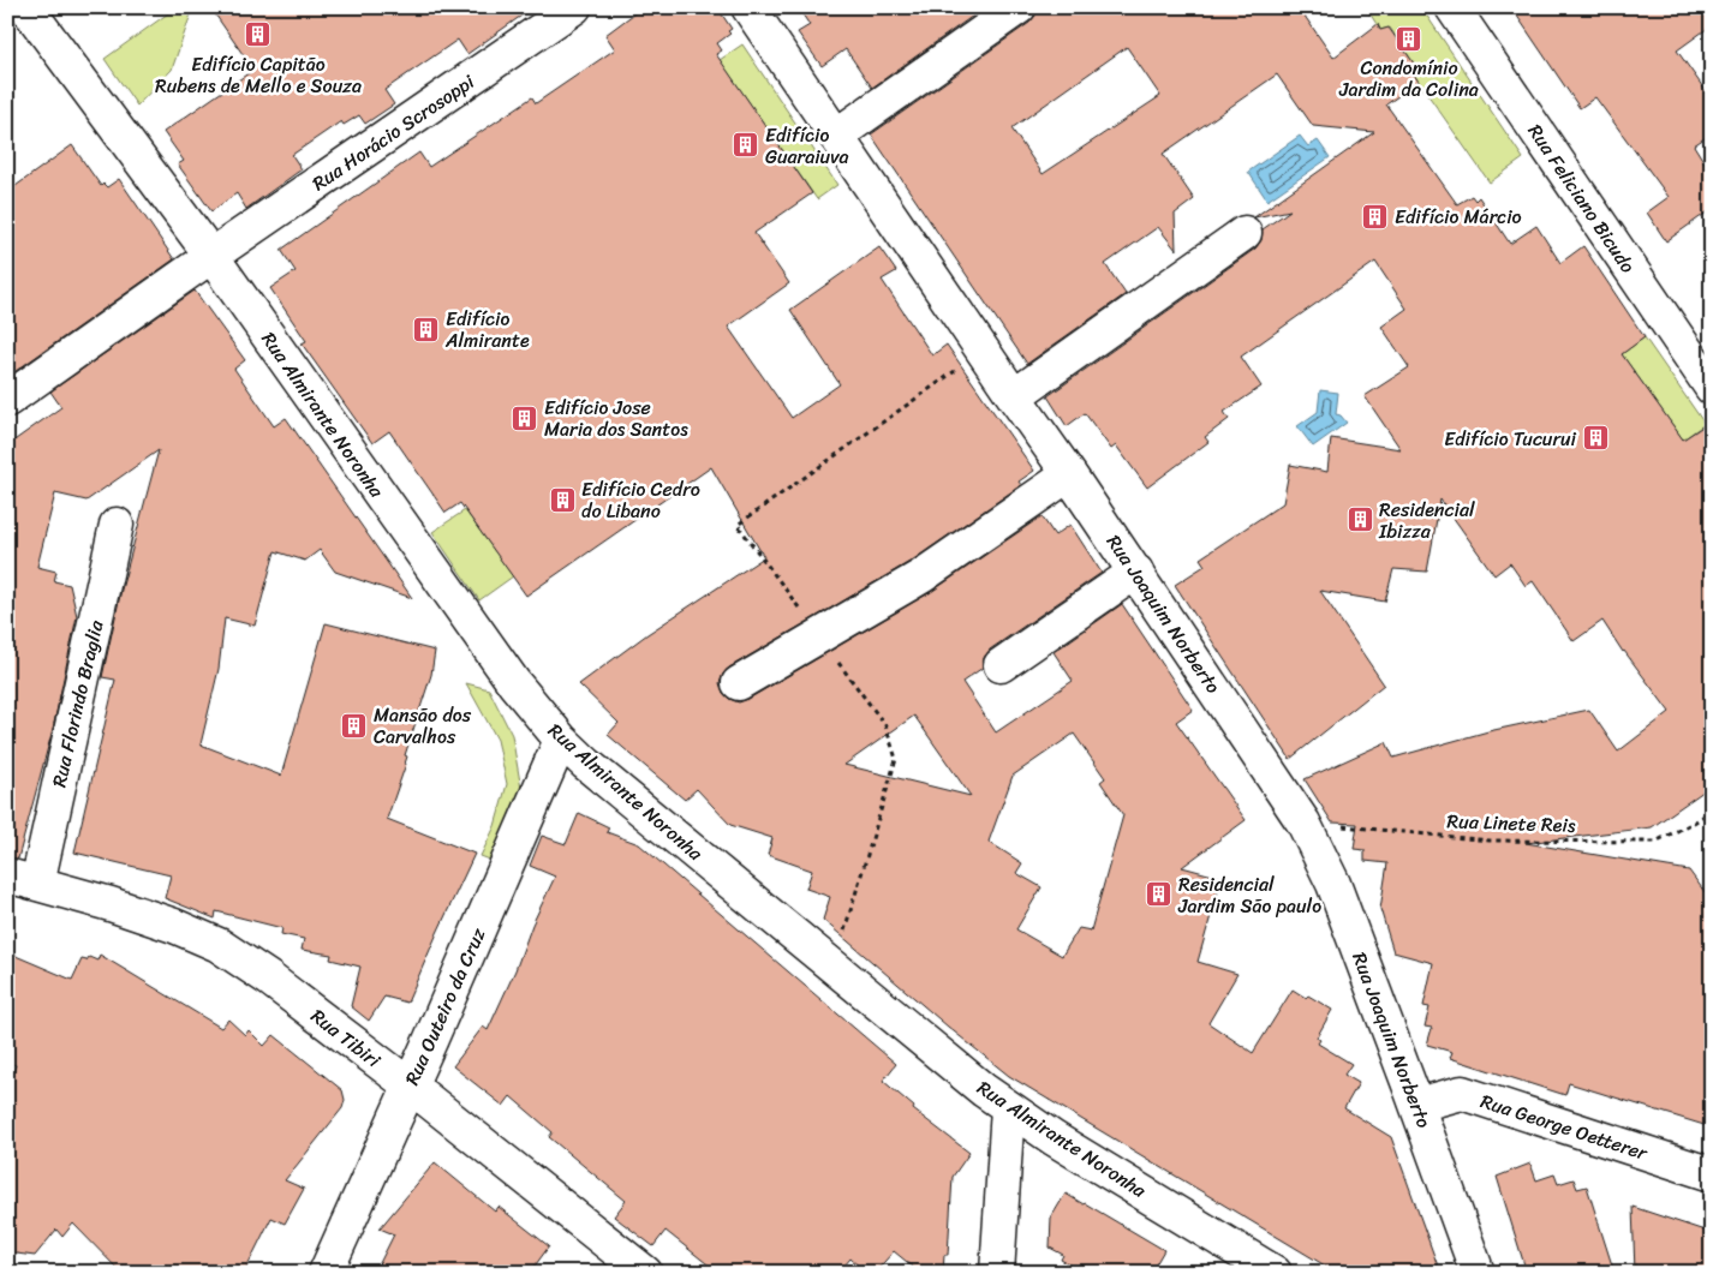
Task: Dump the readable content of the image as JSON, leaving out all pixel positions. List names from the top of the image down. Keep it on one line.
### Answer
{"streets":{"street":["Rua Horácio Scrosoppi","Rua Feliciano Bicudo","Rua Almirante Noronha","Rua Joaquim Norberto","Rua Florindo Braglia","Rua Outeiro da Cruz","Rua Tibiri","Rua George Oetterer"],"path":["Rua Linete Reis"]},"crossings":[["Rua Horácio Scrosoppi","Rua Almirante Noronha"],["Rua Almirante Noronha","Rua Outeiro da Cruz"],["Rua Joaquim Norberto","Rua Linete Reis"],["Rua Joaquim Norberto","Rua George Oetterer"],["Rua Florindo Braglia","Rua Tibiri"],["Rua Outeiro da Cruz","Rua Tibiri"]],"places":{"building":["Edifício Capitão Rubens de Mello e Souza","Condomínio Jardim da Colina","Edifício Guaraiuva","Edifício Márcio","Edifício Almirante","Edifício Jose Maria dos Santos","Edifício Tucurui","Edifício Cedro do Libano","Residencial Ibizza","Mansão dos Carvalhos","Residencial Jardim São paulo"]}}
